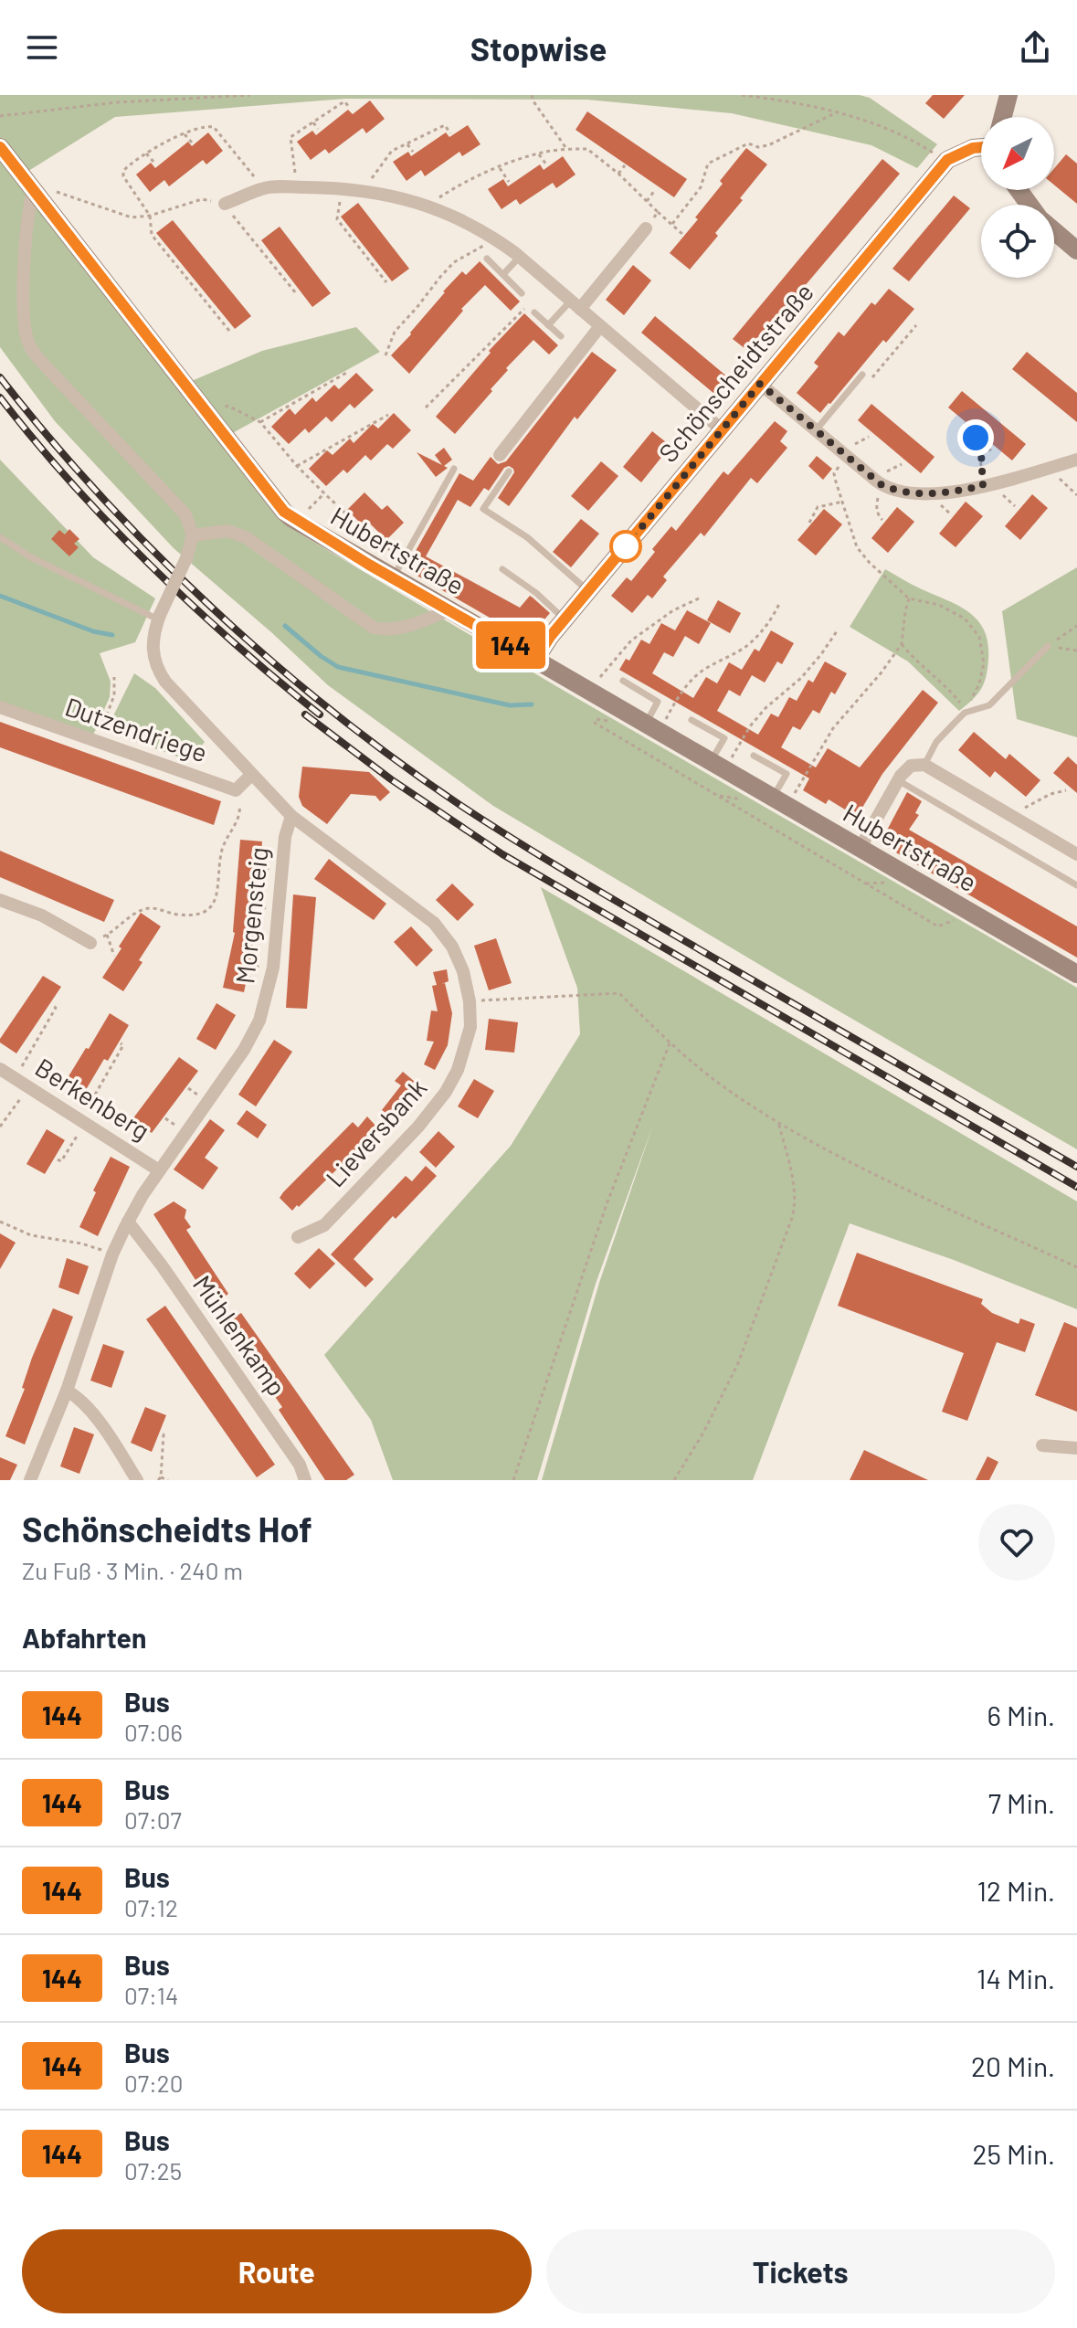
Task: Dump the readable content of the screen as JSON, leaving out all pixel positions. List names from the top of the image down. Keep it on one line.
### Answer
{"streets":{"street":["Schönscheidtstraße","Hubertstraße","Dutzendriege","Morgensteig","Berkenberg","Lieversbank","Mühlenkamp"]},"crossings":[["Schönscheidtstraße","Hubertstraße"],["Morgensteig","Berkenberg"],["Morgensteig","Lieversbank"],["Morgensteig","Mühlenkamp"]],"lines":["bus line 144"],"north":"bottom left","page":{"header":"Stopwise","on_map":"144","heading":[["Schönscheidts Hof","Zu Fuß · 3 Min. · 240 m"],"Abfahrten"],"list":[{"mark":"144","name":"Bus","note":"07:06","value":"6 Min."},{"mark":"144","name":"Bus","note":"07:07","value":"7 Min."},{"mark":"144","name":"Bus","note":"07:12","value":"12 Min."},{"mark":"144","name":"Bus","note":"07:14","value":"14 Min."},{"mark":"144","name":"Bus","note":"07:20","value":"20 Min."},{"mark":"144","name":"Bus","note":"07:25","value":"25 Min."}],"buttons":["Route","Tickets"]}}
